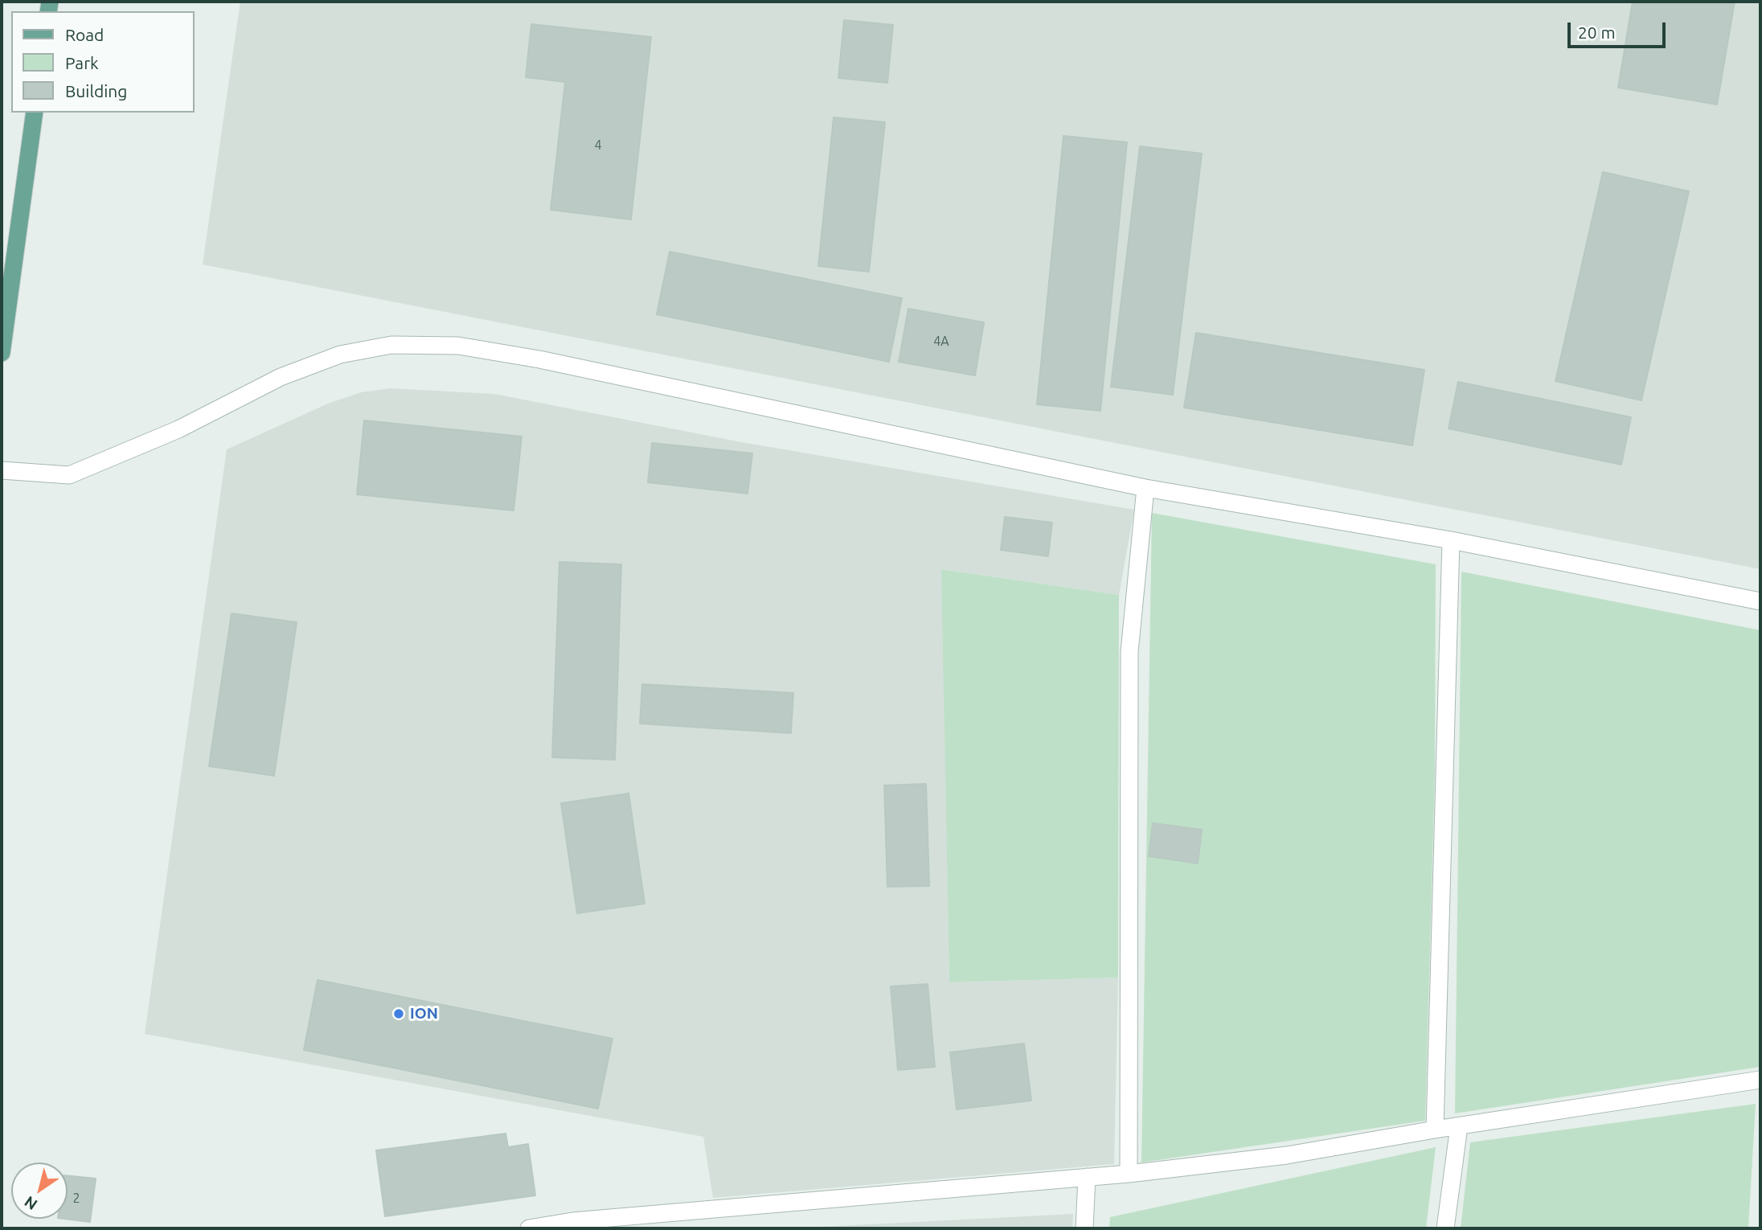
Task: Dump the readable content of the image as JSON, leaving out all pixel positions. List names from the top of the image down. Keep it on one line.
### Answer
{"places":["ION"],"house_numbers":["4","4А","2"],"legend":["Road","Park","Building"],"scale_bar":"20 m","north":"bottom left"}
